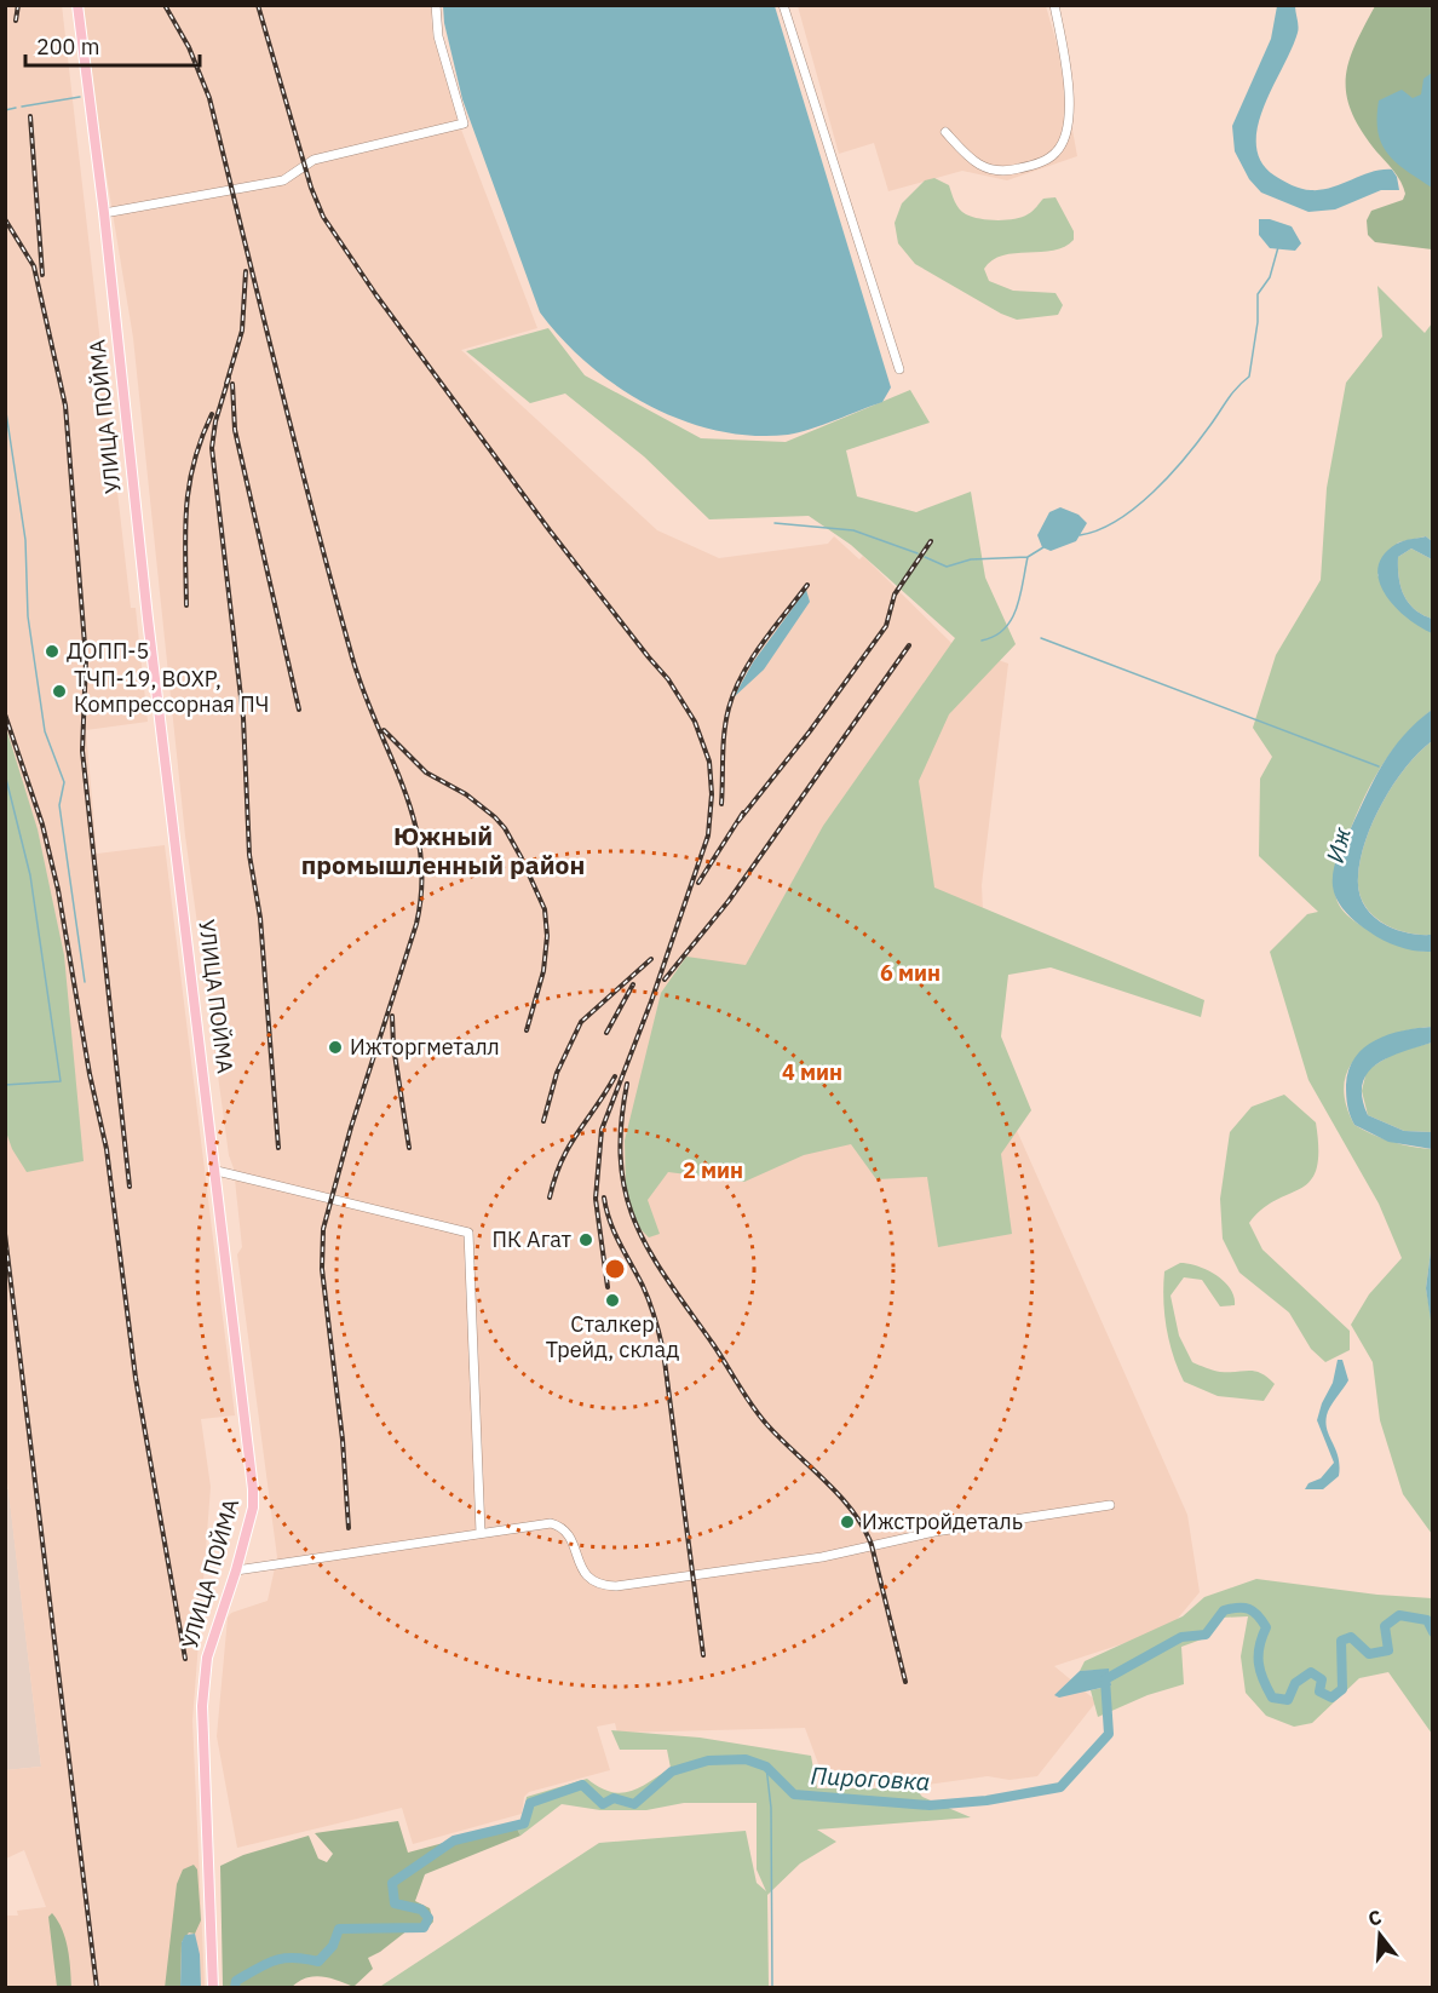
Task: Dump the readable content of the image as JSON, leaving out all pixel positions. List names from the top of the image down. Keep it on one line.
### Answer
{"streets":{"main road":["УЛИЦА ПОЙМА"]},"districts":["Южный промышленный район"],"water":["Иж","Пироговка"],"places":["ДОПП-5","ТЧП-19, ВОХР, Компрессорная ПЧ","Ижторгметалл","ПК Агат","Сталкер Трейд, склад","Ижстройдеталь"],"scale_bar":"200 m","north":"top","rings":["6 мин","4 мин","2 мин"]}
